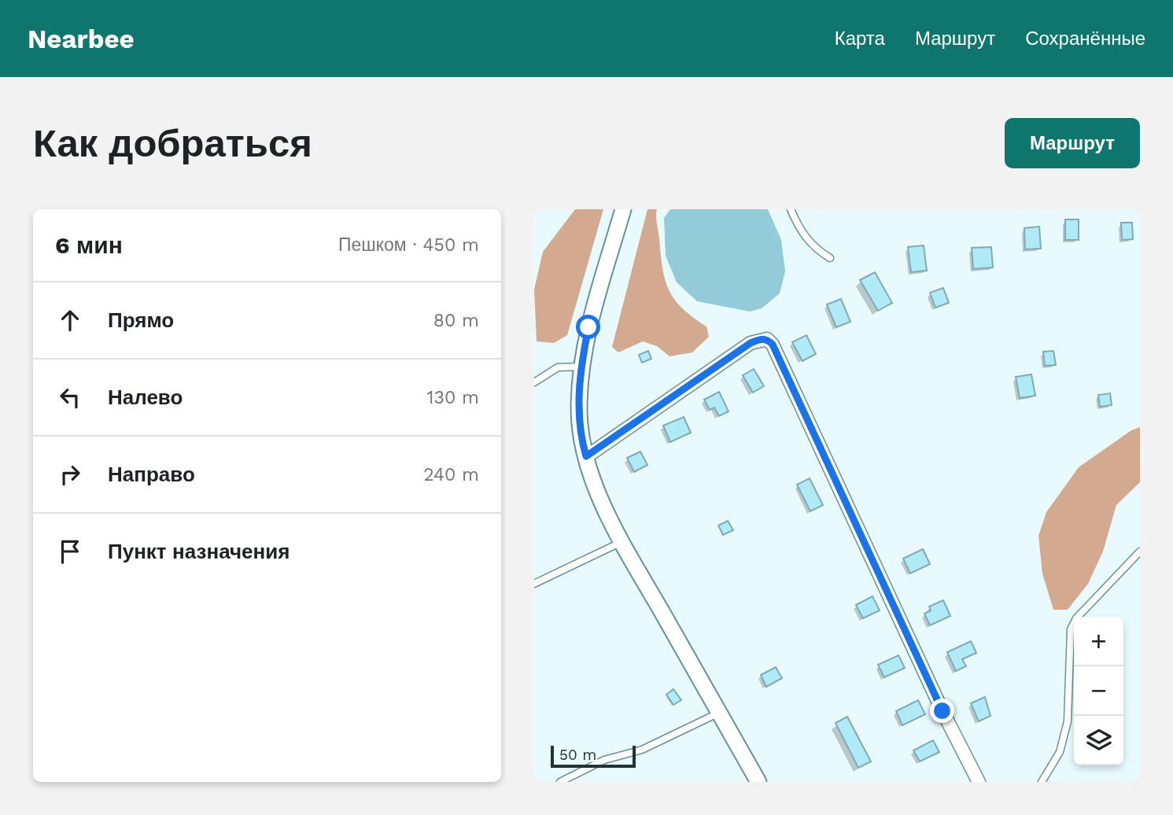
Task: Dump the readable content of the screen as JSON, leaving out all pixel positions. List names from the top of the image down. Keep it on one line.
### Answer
{"scale_bar":"50 m","page":{"header":"Nearbee","nav":["Карта","Маршрут","Сохранённые"],"buttons":"Маршрут","title":"Как добраться","heading":["6 мин","Пешком · 450 m"],"list":[["Прямо","80 m"],["Налево","130 m"],["Направо","240 m"],"Пункт назначения"],"map_buttons":["+","−"],"scale":"50 m"}}
